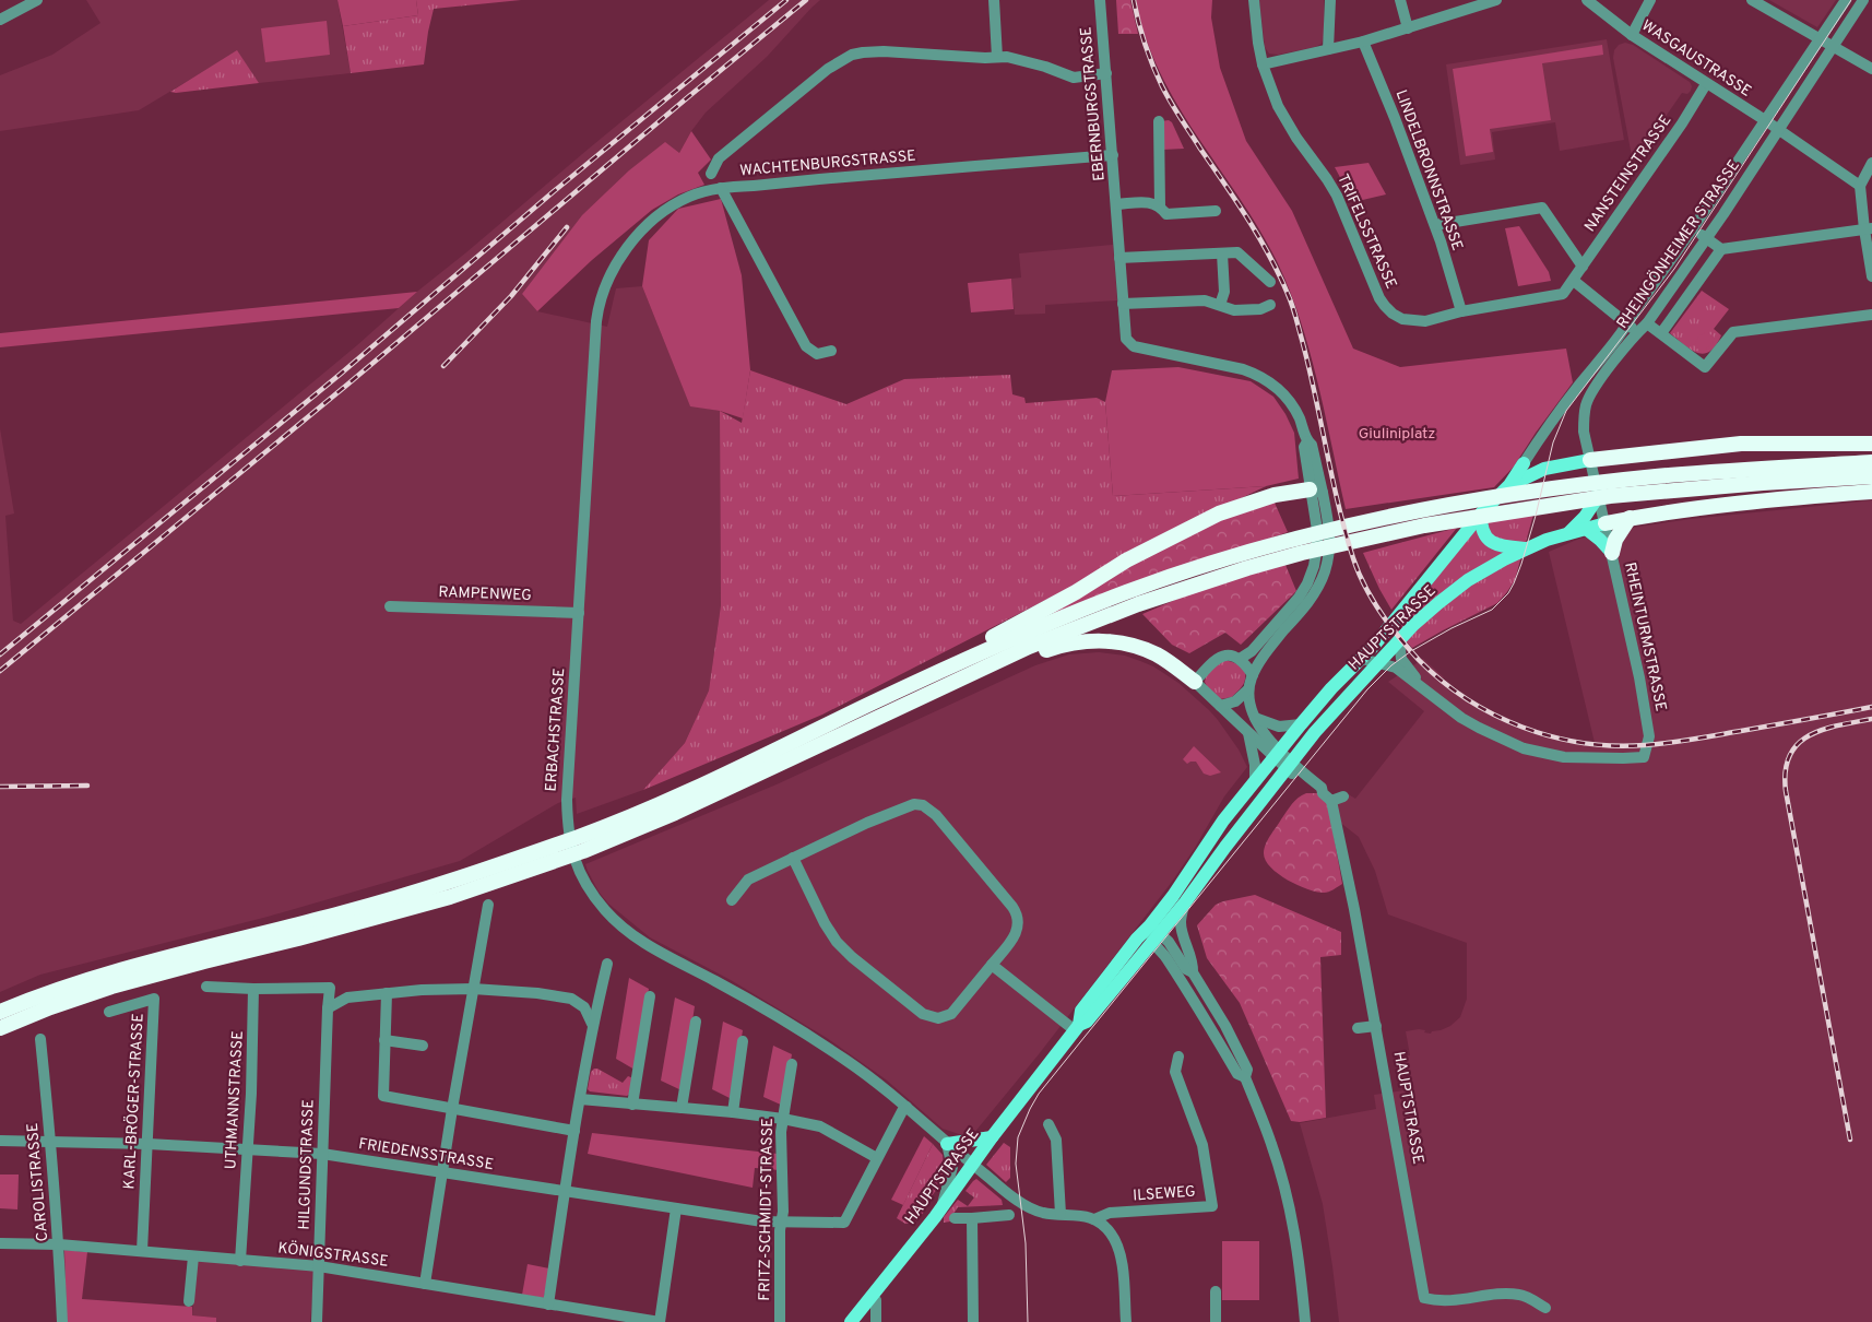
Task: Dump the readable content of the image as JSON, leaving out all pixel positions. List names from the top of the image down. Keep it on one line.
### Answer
{"streets":{"main road":["HAUPTSTRASSE"],"street":["WASGAUSTRASSE","EBERNBURGSTRASSE","WACHTENBURGSTRASSE","LINDELBRONNSTRASSE","NANSTEINSTRASSE","TRIFELSSTRASSE","RHEINGÖNHEIMER STRASSE","RAMPENWEG","RHEINTURMSTRASSE","ERBACHSTRASSE","UTHMANNSTRASSE","KARL-BRÖGER-STRASSE","FRIEDENSSTRASSE","HILGUNDSTRASSE","CAROLISTRASSE","ILSEWEG","FRITZ-SCHMIDT-STRASSE","KÖNIGSTRASSE"]},"crossings":[["WASGAUSTRASSE","NANSTEINSTRASSE"],["WASGAUSTRASSE","RHEINGÖNHEIMER STRASSE"],["EBERNBURGSTRASSE","WACHTENBURGSTRASSE"],["EBERNBURGSTRASSE","HAUPTSTRASSE"],["WACHTENBURGSTRASSE","ERBACHSTRASSE"],["LINDELBRONNSTRASSE","TRIFELSSTRASSE"],["NANSTEINSTRASSE","TRIFELSSTRASSE"],["RHEINGÖNHEIMER STRASSE","HAUPTSTRASSE"],["RHEINGÖNHEIMER STRASSE","RHEINTURMSTRASSE"],["RAMPENWEG","ERBACHSTRASSE"],["HAUPTSTRASSE","RHEINTURMSTRASSE"],["HAUPTSTRASSE","ERBACHSTRASSE"],["ERBACHSTRASSE","ILSEWEG"],["UTHMANNSTRASSE","FRIEDENSSTRASSE"],["UTHMANNSTRASSE","HILGUNDSTRASSE"],["UTHMANNSTRASSE","KÖNIGSTRASSE"],["KARL-BRÖGER-STRASSE","FRIEDENSSTRASSE"],["KARL-BRÖGER-STRASSE","KÖNIGSTRASSE"],["FRIEDENSSTRASSE","HILGUNDSTRASSE"],["FRIEDENSSTRASSE","CAROLISTRASSE"],["FRIEDENSSTRASSE","FRITZ-SCHMIDT-STRASSE"],["HILGUNDSTRASSE","KÖNIGSTRASSE"],["CAROLISTRASSE","KÖNIGSTRASSE"]],"parks":["Giuliniplatz"]}
